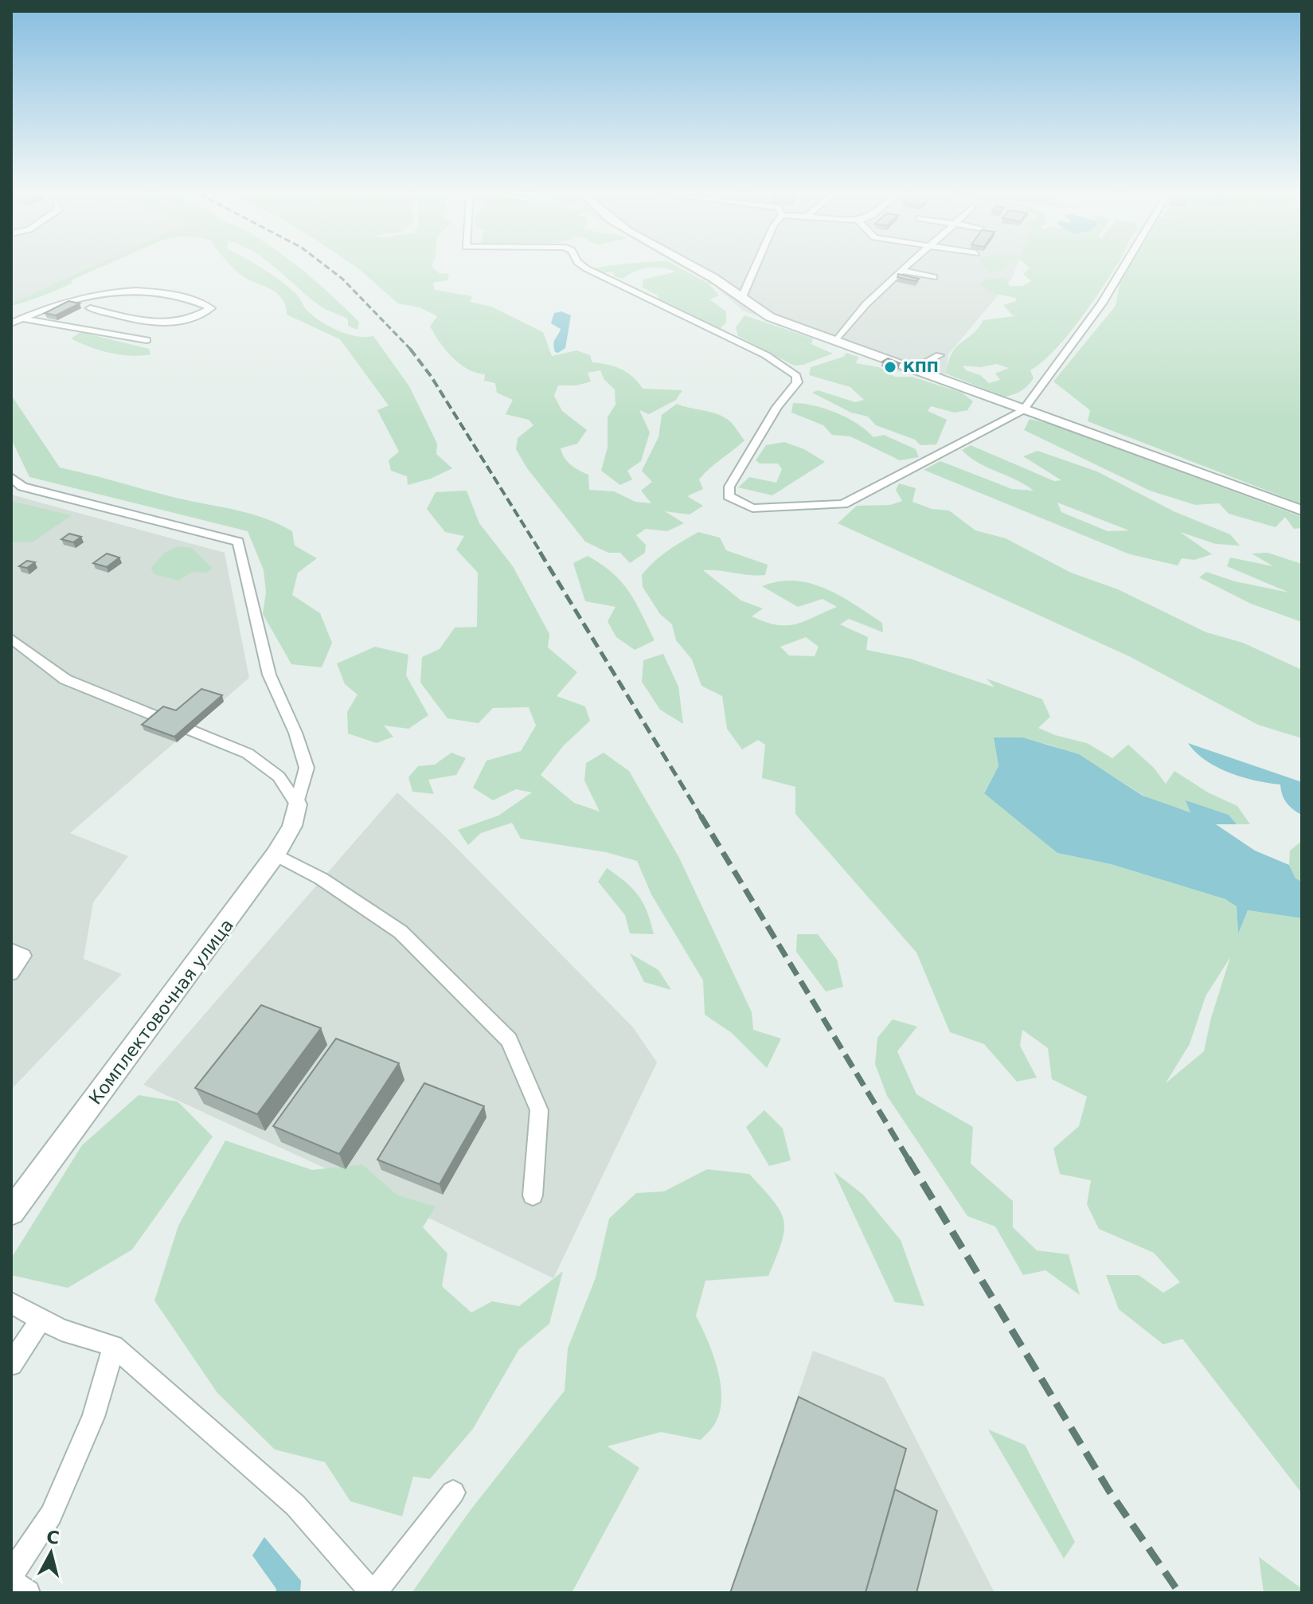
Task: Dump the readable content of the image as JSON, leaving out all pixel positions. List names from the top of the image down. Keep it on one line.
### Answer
{"streets":{"street":["Комплектовочная улица"]},"places":["КПП"],"north":"top"}
